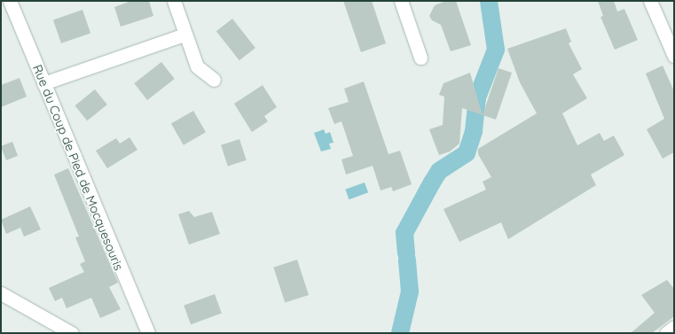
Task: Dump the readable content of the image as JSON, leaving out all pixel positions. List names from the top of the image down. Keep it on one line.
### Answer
{"streets":{"street":["Rue du Coup de Pied de Mocquesouris"]}}
